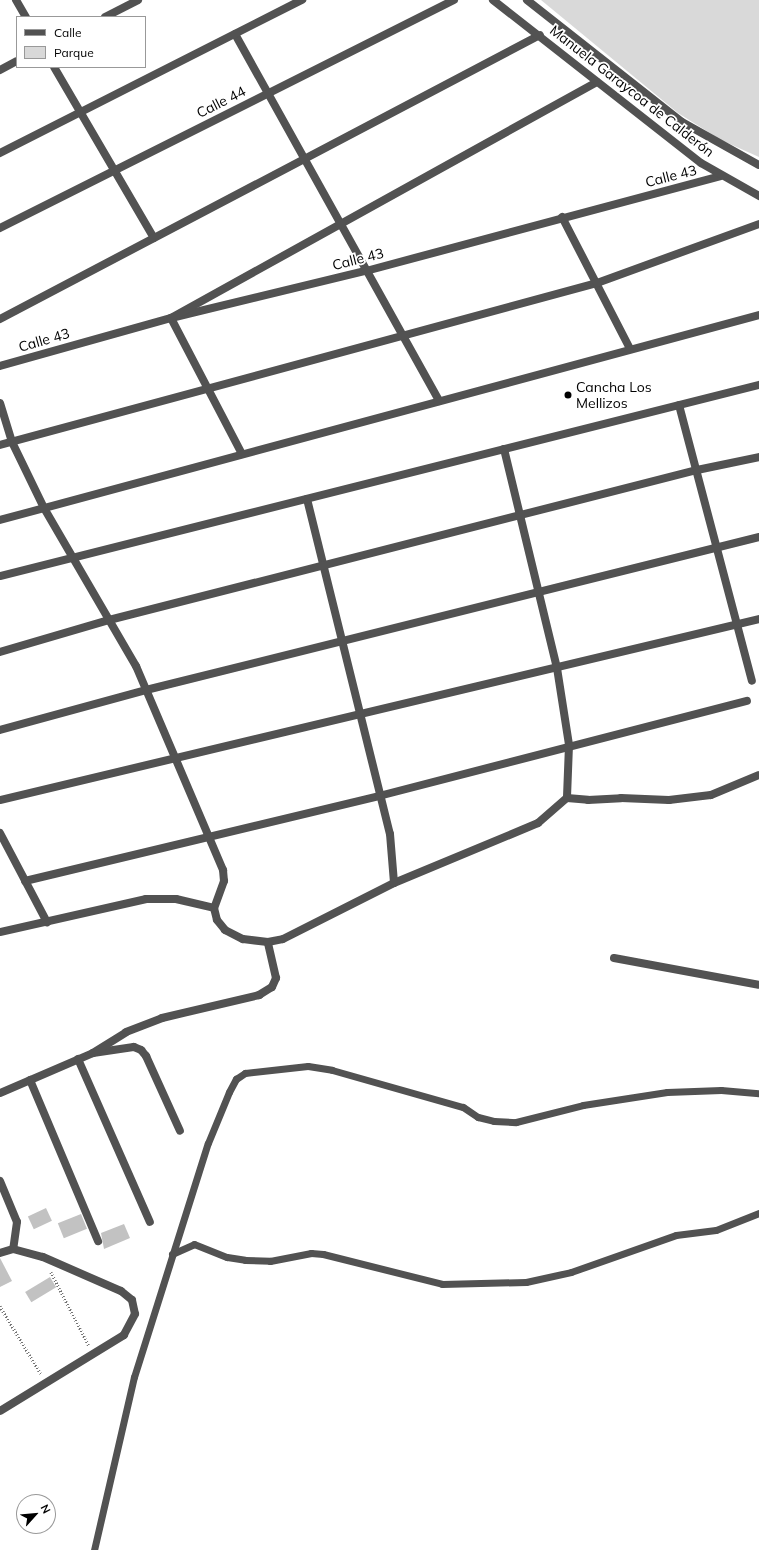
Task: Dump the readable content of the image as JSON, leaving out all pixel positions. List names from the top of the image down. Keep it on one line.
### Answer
{"streets":{"street":["Manuela Garaycoa de Calderón","Calle 44","Calle 43"]},"crossings":[["Manuela Garaycoa de Calderón","Calle 43"]],"places":["Cancha Los Mellizos"],"legend":["Calle","Parque"],"north":"top right"}
